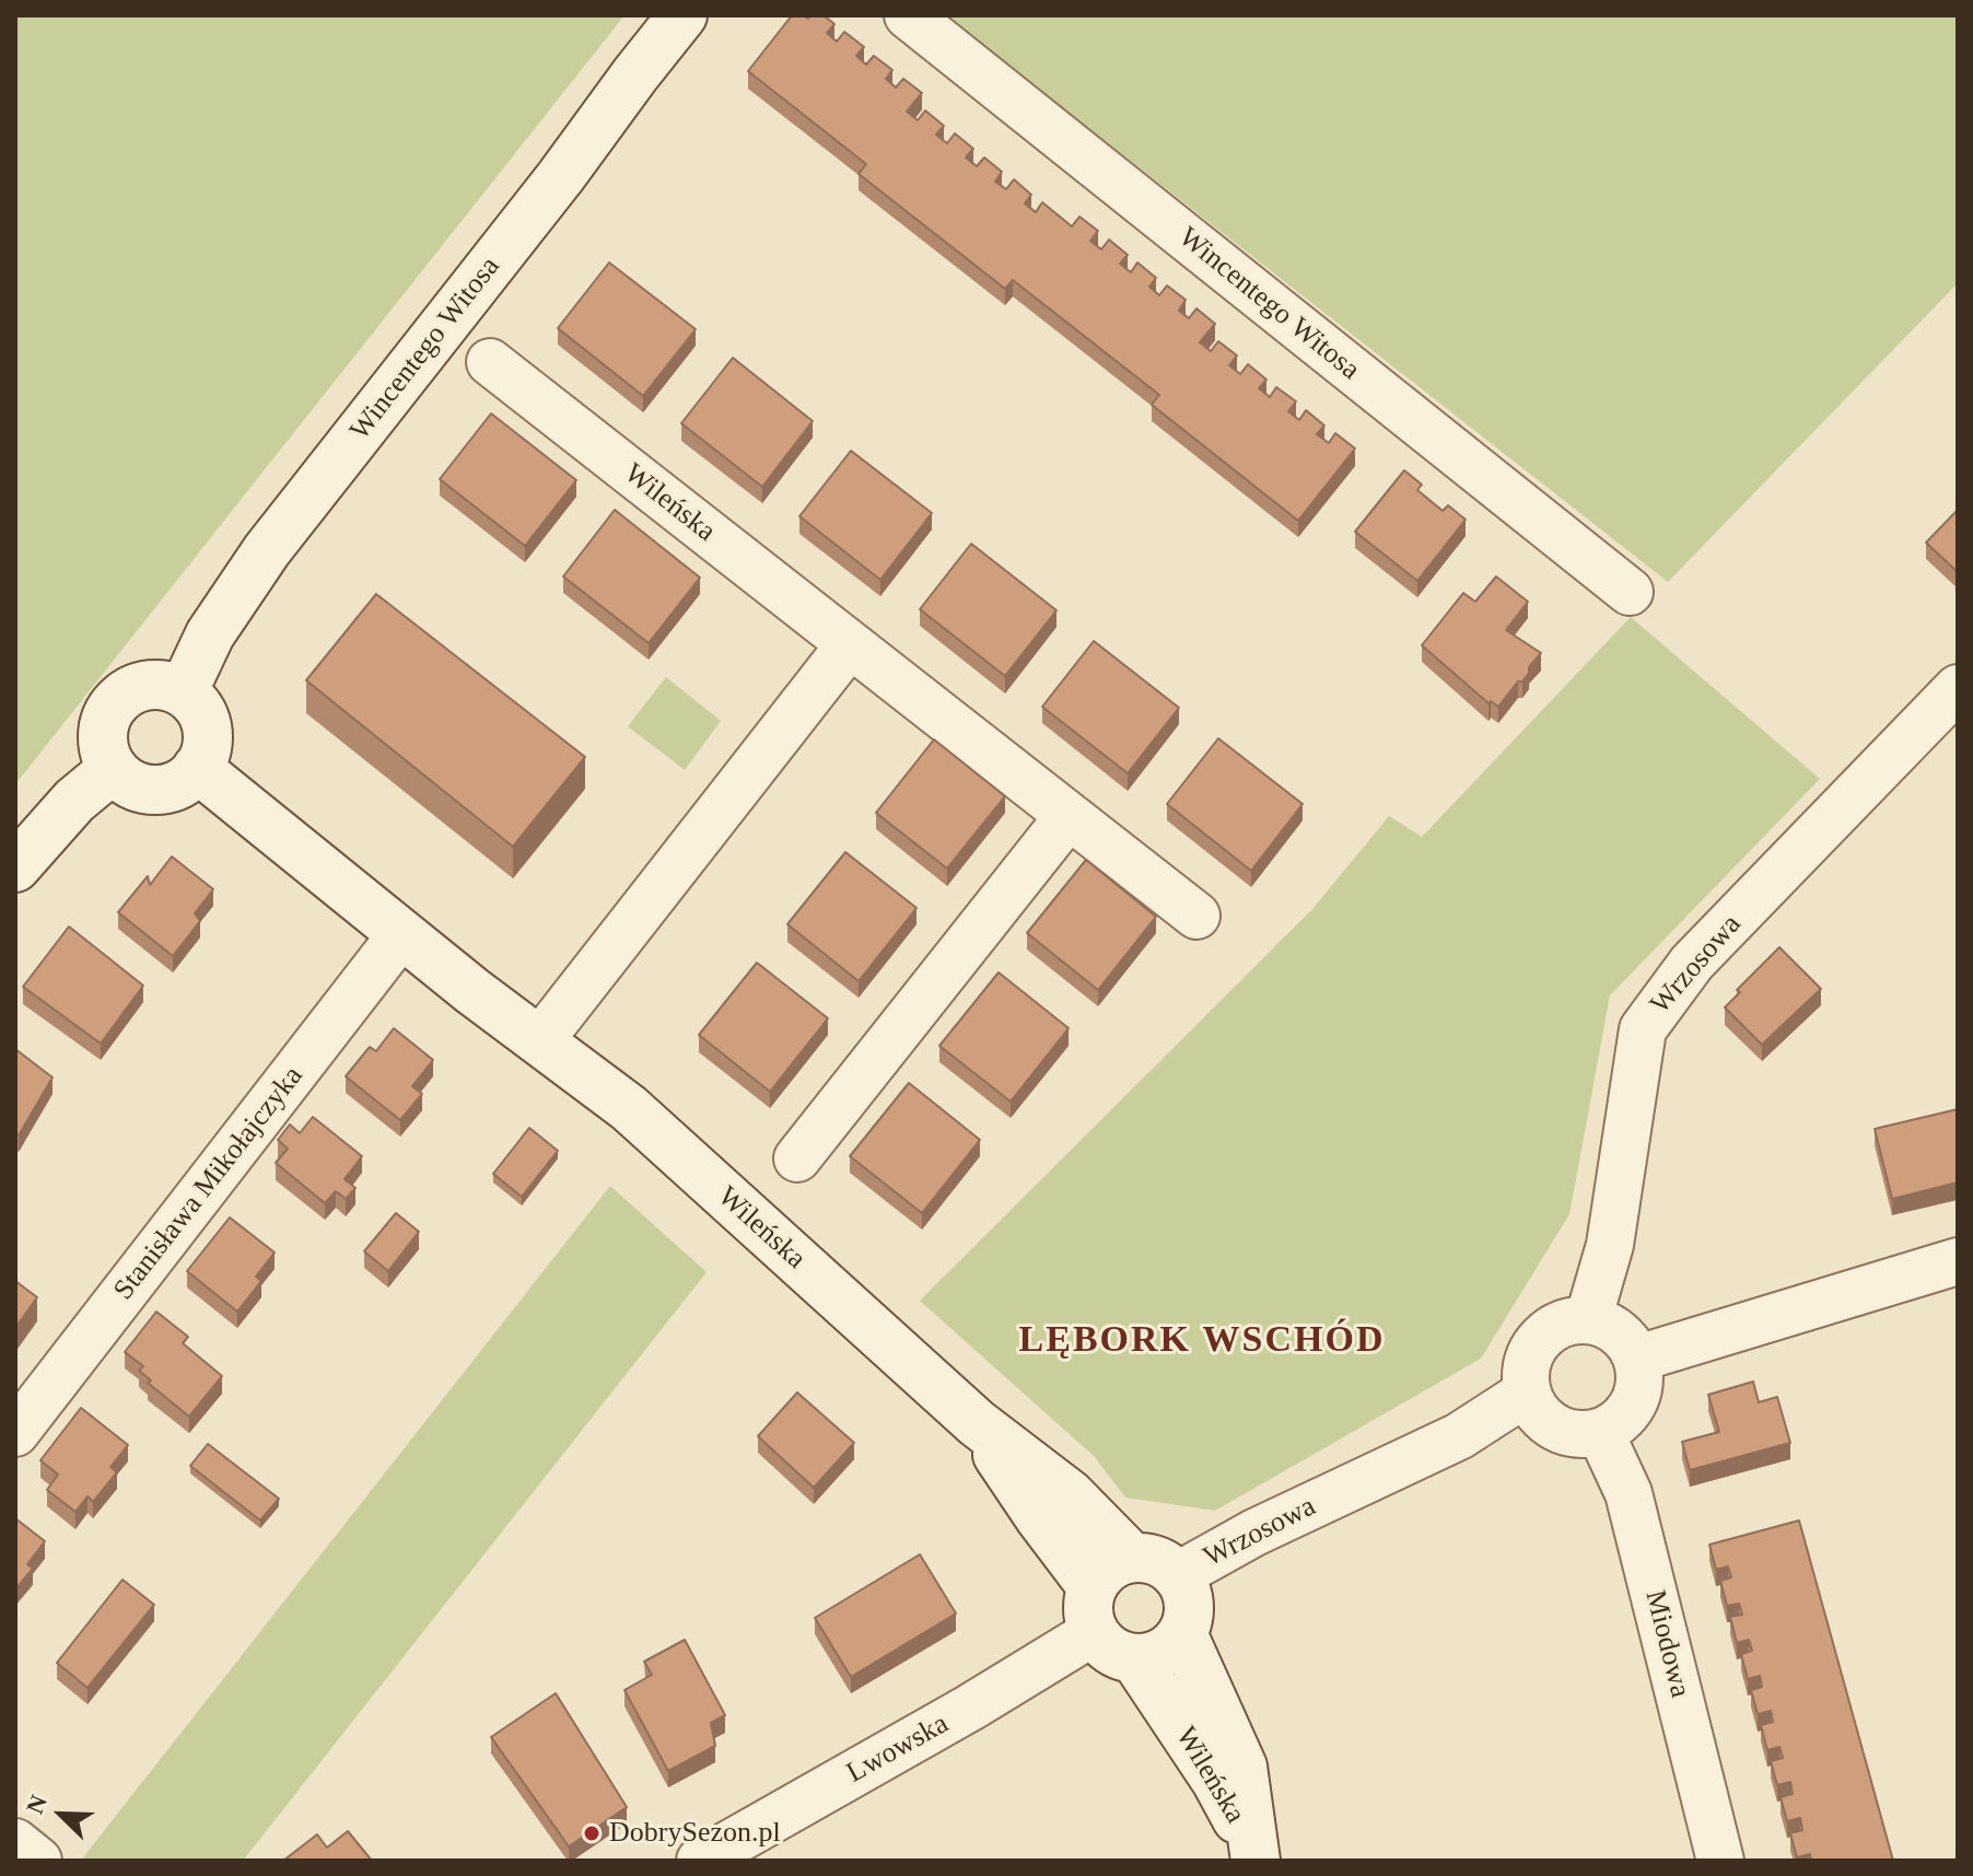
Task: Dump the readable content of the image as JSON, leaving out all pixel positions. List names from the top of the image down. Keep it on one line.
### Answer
{"streets":{"main road":["Wincentego Witosa","Wileńska"],"street":["Wrzosowa","Stanisława Mikołajczyka","Miodowa","Lwowska"]},"crossings":[["Wincentego Witosa","Wileńska"],["Wileńska","Wrzosowa"],["Wileńska","Stanisława Mikołajczyka"],["Wileńska","Lwowska"],["Wrzosowa","Miodowa"],["Wrzosowa","Lwowska"]],"districts":["LĘBORK WSCHÓD"],"places":["DobrySezon.pl"],"north":"top left"}
